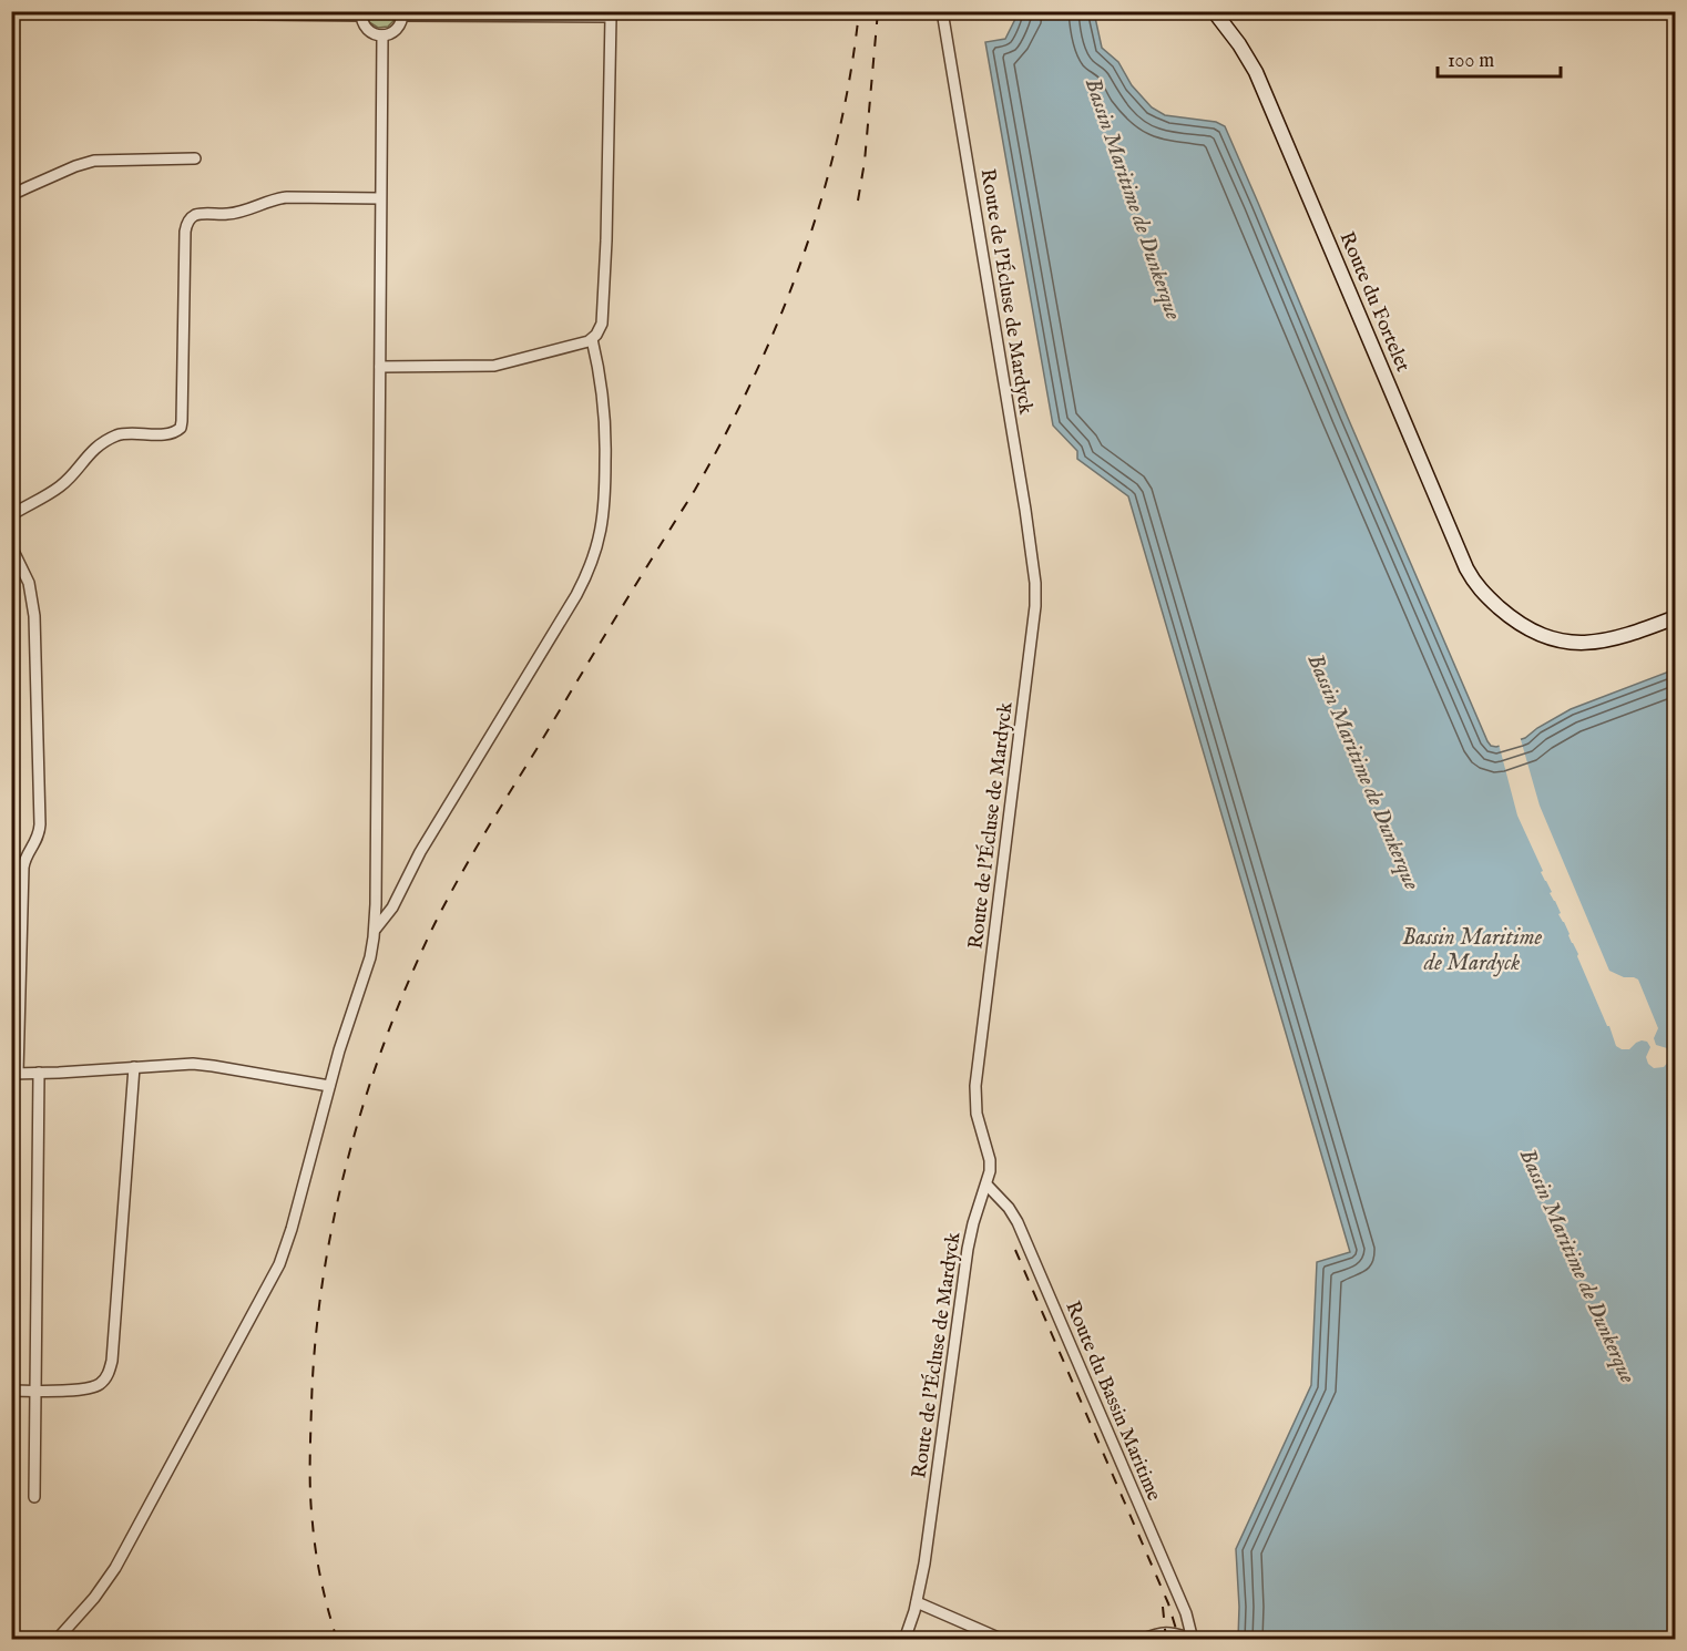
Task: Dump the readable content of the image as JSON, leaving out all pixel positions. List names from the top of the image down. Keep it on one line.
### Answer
{"streets":{"main road":["Route du Fortelet"],"street":["Route de l'Écluse de Mardyck","Route du Bassin Maritime"]},"crossings":[["Route de l'Écluse de Mardyck","Route du Bassin Maritime"]],"water":["Bassin Maritime de Dunkerque","Bassin Maritime de Mardyck"],"scale_bar":"100 m"}
